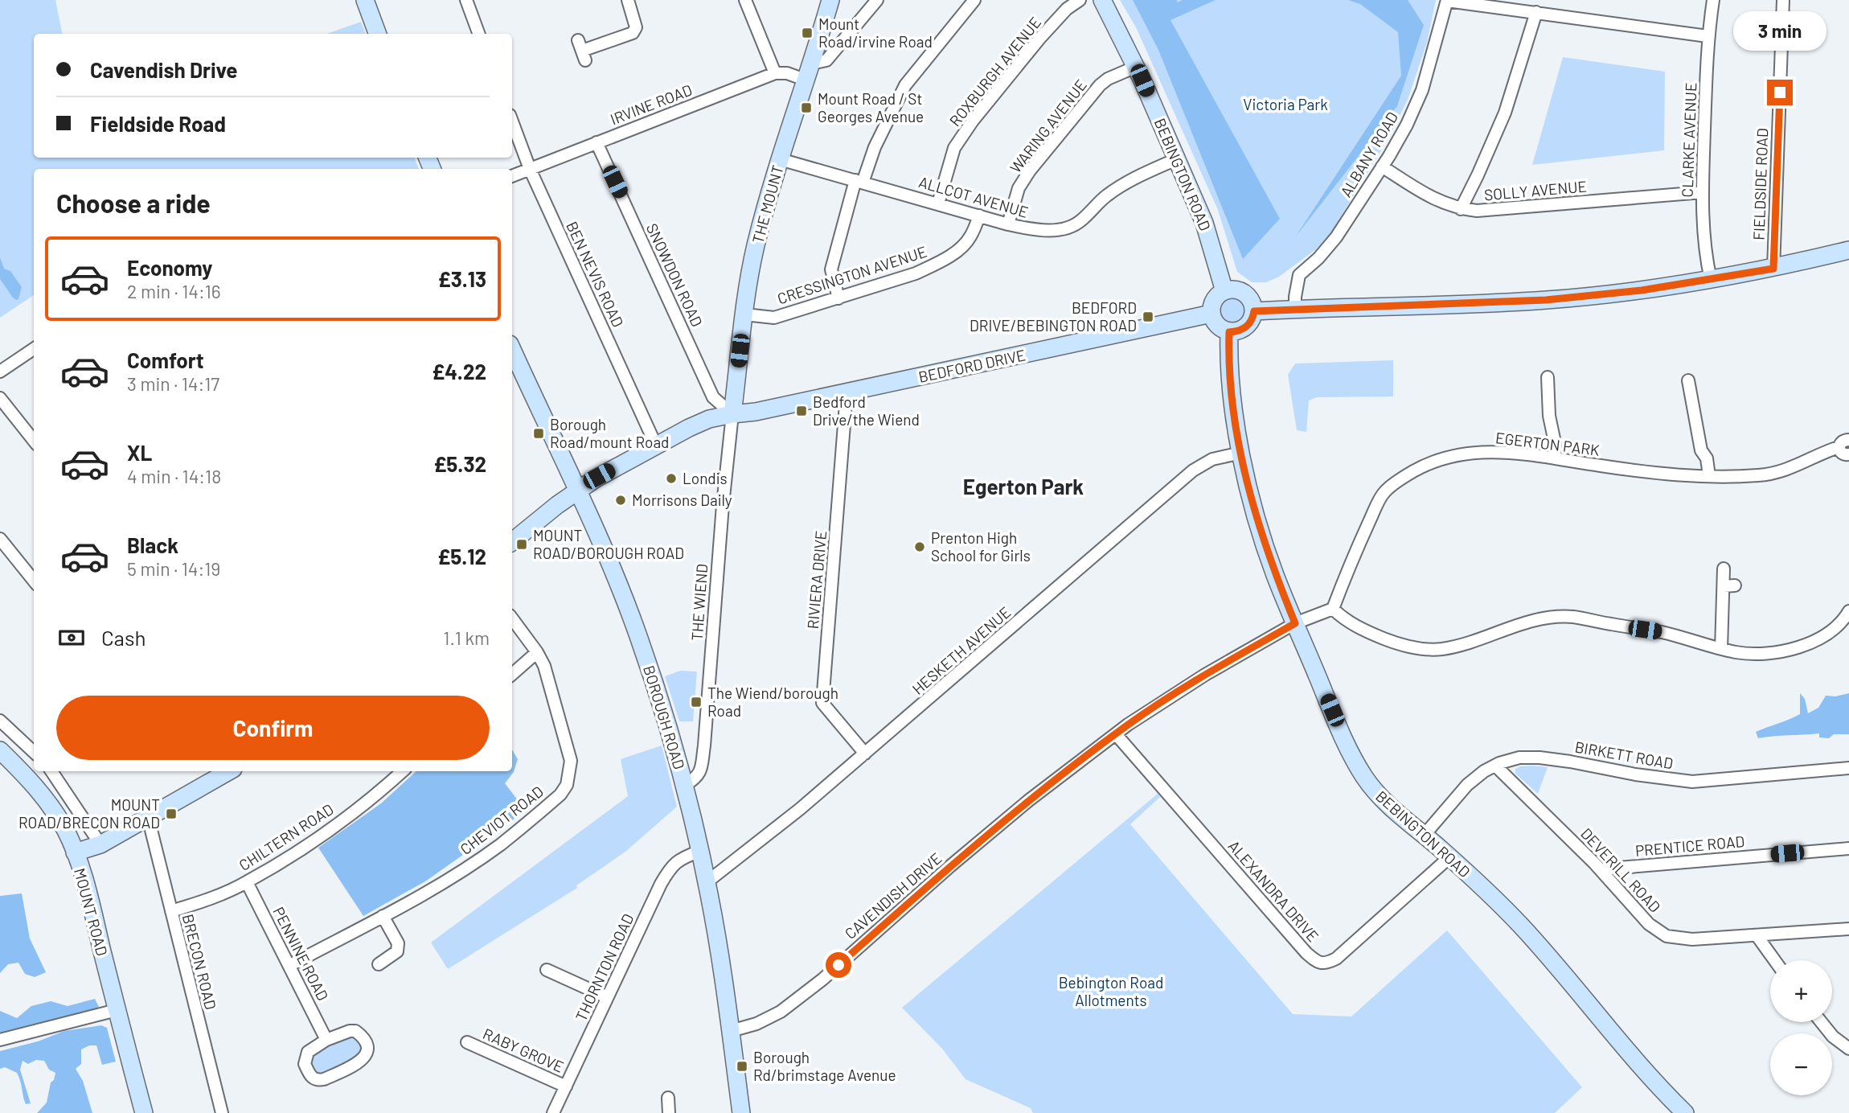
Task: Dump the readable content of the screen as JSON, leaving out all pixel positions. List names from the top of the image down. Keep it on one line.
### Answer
{"streets":{"main road":["BEBINGTON ROAD","THE MOUNT","BEDFORD DRIVE","BOROUGH ROAD","MOUNT ROAD"],"street":["ROXBURGH AVENUE","IRVINE ROAD","WARING AVENUE","CLARKE AVENUE","ALBANY ROAD","FIELDSIDE ROAD","SOLLY AVENUE","ALLCOT AVENUE","BEN NEVIS ROAD","SNOWDON ROAD","CRESSINGTON AVENUE","EGERTON PARK","RIVIERA DRIVE","THE WIEND","HESKETH AVENUE","BIRKETT ROAD","CHEVIOT ROAD","CHILTERN ROAD","PRENTICE ROAD","DEVERILL ROAD","ALEXANDRA DRIVE","CAVENDISH DRIVE","PENNINE ROAD","BRECON ROAD","THORNTON ROAD","RABY GROVE"]},"crossings":[["ROXBURGH AVENUE","ALLCOT AVENUE"],["IRVINE ROAD","BEN NEVIS ROAD"],["IRVINE ROAD","SNOWDON ROAD"],["WARING AVENUE","BEBINGTON ROAD"],["WARING AVENUE","ALLCOT AVENUE"],["CLARKE AVENUE","SOLLY AVENUE"],["ALBANY ROAD","SOLLY AVENUE"],["BEBINGTON ROAD","ALLCOT AVENUE"],["BEBINGTON ROAD","BEDFORD DRIVE"],["BEBINGTON ROAD","HESKETH AVENUE"],["BEBINGTON ROAD","BIRKETT ROAD"],["BEBINGTON ROAD","ALEXANDRA DRIVE"],["BEBINGTON ROAD","CAVENDISH DRIVE"],["ALLCOT AVENUE","THE MOUNT"],["ALLCOT AVENUE","CRESSINGTON AVENUE"],["THE MOUNT","SNOWDON ROAD"],["THE MOUNT","CRESSINGTON AVENUE"],["THE MOUNT","BEDFORD DRIVE"],["THE MOUNT","THE WIEND"],["SNOWDON ROAD","BEDFORD DRIVE"],["SNOWDON ROAD","THE WIEND"],["BEDFORD DRIVE","RIVIERA DRIVE"],["BEDFORD DRIVE","THE WIEND"],["RIVIERA DRIVE","HESKETH AVENUE"],["THE WIEND","BOROUGH ROAD"],["HESKETH AVENUE","BOROUGH ROAD"],["BOROUGH ROAD","CAVENDISH DRIVE"],["BOROUGH ROAD","THORNTON ROAD"],["BIRKETT ROAD","DEVERILL ROAD"],["CHEVIOT ROAD","PENNINE ROAD"],["CHILTERN ROAD","PENNINE ROAD"],["CHILTERN ROAD","BRECON ROAD"],["PRENTICE ROAD","DEVERILL ROAD"],["ALEXANDRA DRIVE","CAVENDISH DRIVE"],["MOUNT ROAD","BRECON ROAD"],["THORNTON ROAD","RABY GROVE"]],"districts":["Egerton Park"],"parks":["Victoria Park","Bebington Road Allotments"],"places":{"transit":["Mount Road/irvine Road","Mount Road / St Georges Avenue","BEDFORD DRIVE/BEBINGTON ROAD","Bedford Drive/the Wiend","Borough Road/mount Road","MOUNT ROAD/BOROUGH ROAD","The Wiend/borough Road","MOUNT ROAD/BRECON ROAD","Borough Rd/brimstage Avenue"],"other":["Londis","Morrisons Daily","Prenton High School for Girls"]},"page":{"bubble":"3 min","banner":["Cavendish Drive","Fieldside Road"],"heading":"Choose a ride","list":[{"name":"Economy","note":"2 min · 14:16","value":"£3.13"},{"name":"Comfort","note":"3 min · 14:17","value":"£4.22"},{"name":"XL","note":"4 min · 14:18","value":"£5.32"},{"name":"Black","note":"5 min · 14:19","value":"£5.12"}],"pay":["Cash","1.1 km"],"buttons":"Confirm","map_buttons":["+","−"]}}
